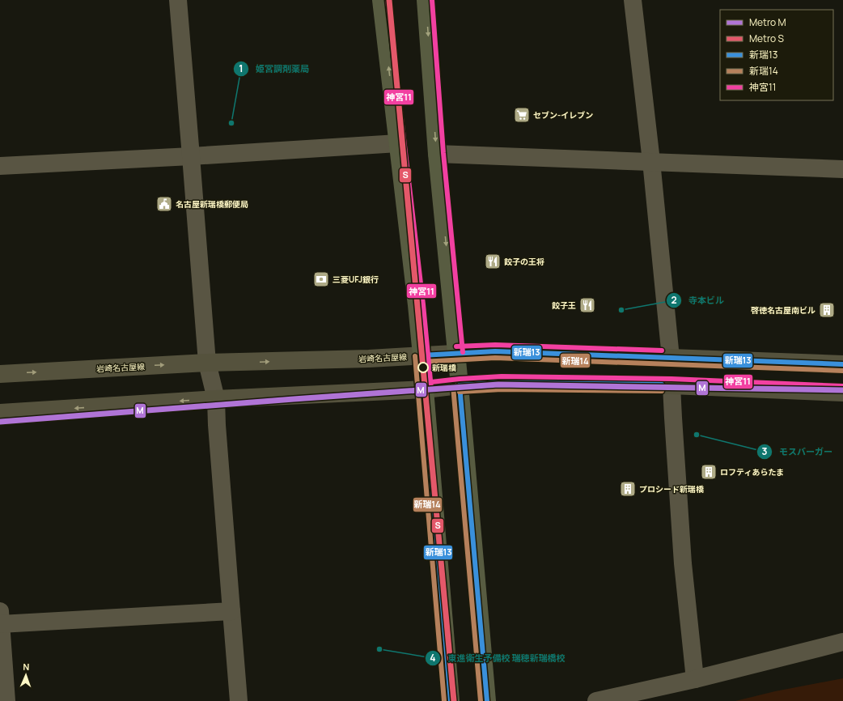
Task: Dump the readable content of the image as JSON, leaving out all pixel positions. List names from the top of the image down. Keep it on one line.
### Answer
{"streets":{"main road":["岩崎名古屋線"]},"places":{"supermarket":["セブン-イレブン"],"other":["姫宮調剤薬局","寺本ビル","新瑞橋","モスバーガー","東進衛生予備校 瑞穂新瑞橋校"],"public building":["名古屋新瑞橋郵便局"],"restaurant":["餃子の王将","餃子王"],"bank":["三菱UFJ銀行"],"building":["啓徳名古屋南ビル","ロフティあらたま","プロシード新瑞橋"]},"lines":["metro line S","transit line 神宮11","transit line 新瑞13","transit line 新瑞14","metro line M"],"legend":["Metro M","Metro S","新瑞13","新瑞14","神宮11"],"north":"top"}
